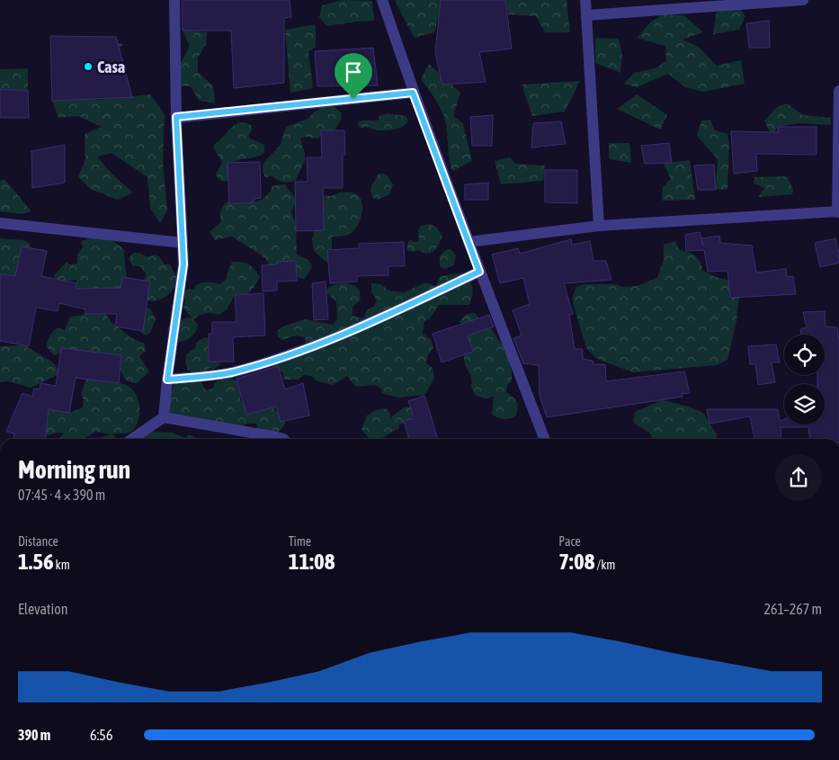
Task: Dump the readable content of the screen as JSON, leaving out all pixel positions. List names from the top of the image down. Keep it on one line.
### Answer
{"places":["Casa"],"page":{"heading":["Morning run","07:45 · 4 × 390 m"],"stats":[["Distance","1.56 km"],["Time","11:08"],["Pace","7:08 /km"]],"chart":["Elevation","261–267 m"],"list":[{"name":"390 m","note":"6:56"}]}}
